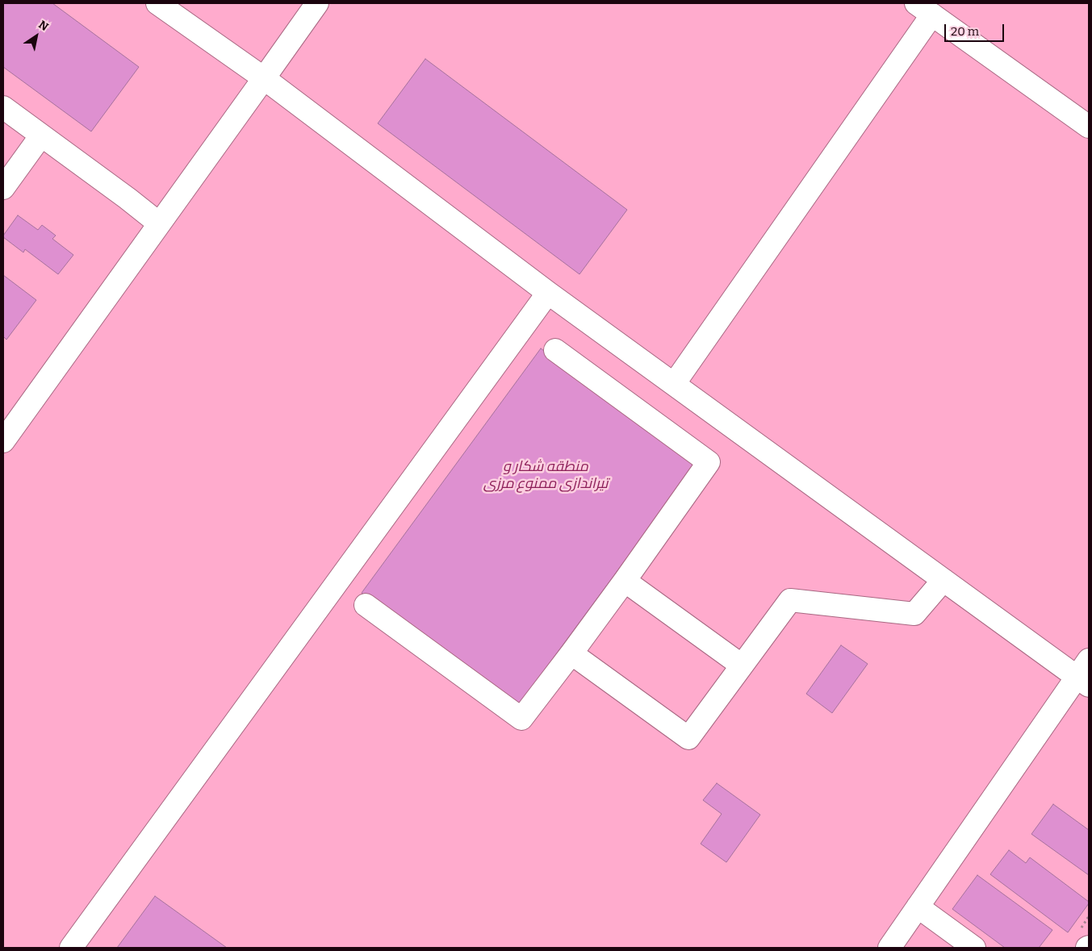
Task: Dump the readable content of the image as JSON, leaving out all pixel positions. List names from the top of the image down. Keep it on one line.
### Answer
{"parks":["منطقه شکار و تیراندازی ممنوع مرزی"],"scale_bar":"20 m","north":"top right"}
